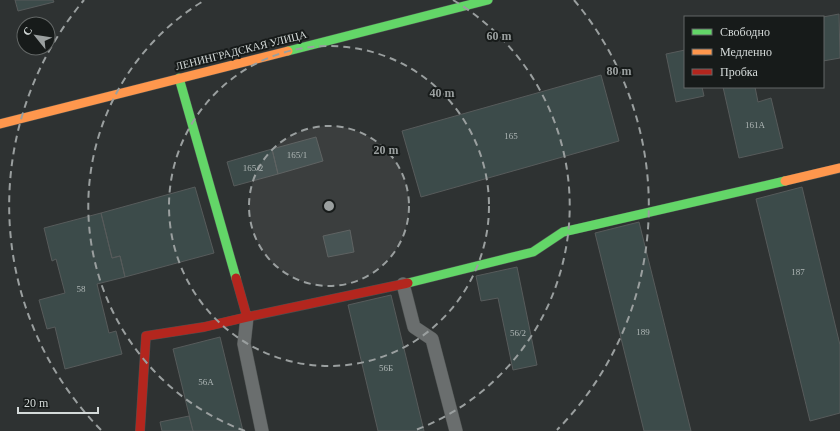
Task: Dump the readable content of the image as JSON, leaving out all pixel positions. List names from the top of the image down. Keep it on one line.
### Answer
{"streets":{"street":["ЛЕНИНГРАДСКАЯ УЛИЦА"]},"house_numbers":["161А","165","165/1","165/2","187","58","189","56/2","56Б","56А"],"legend":["Свободно","Медленно","Пробка"],"scale_bar":"20 m","north":"top left","rings":["60 m","80 m","40 m","20 m"]}
